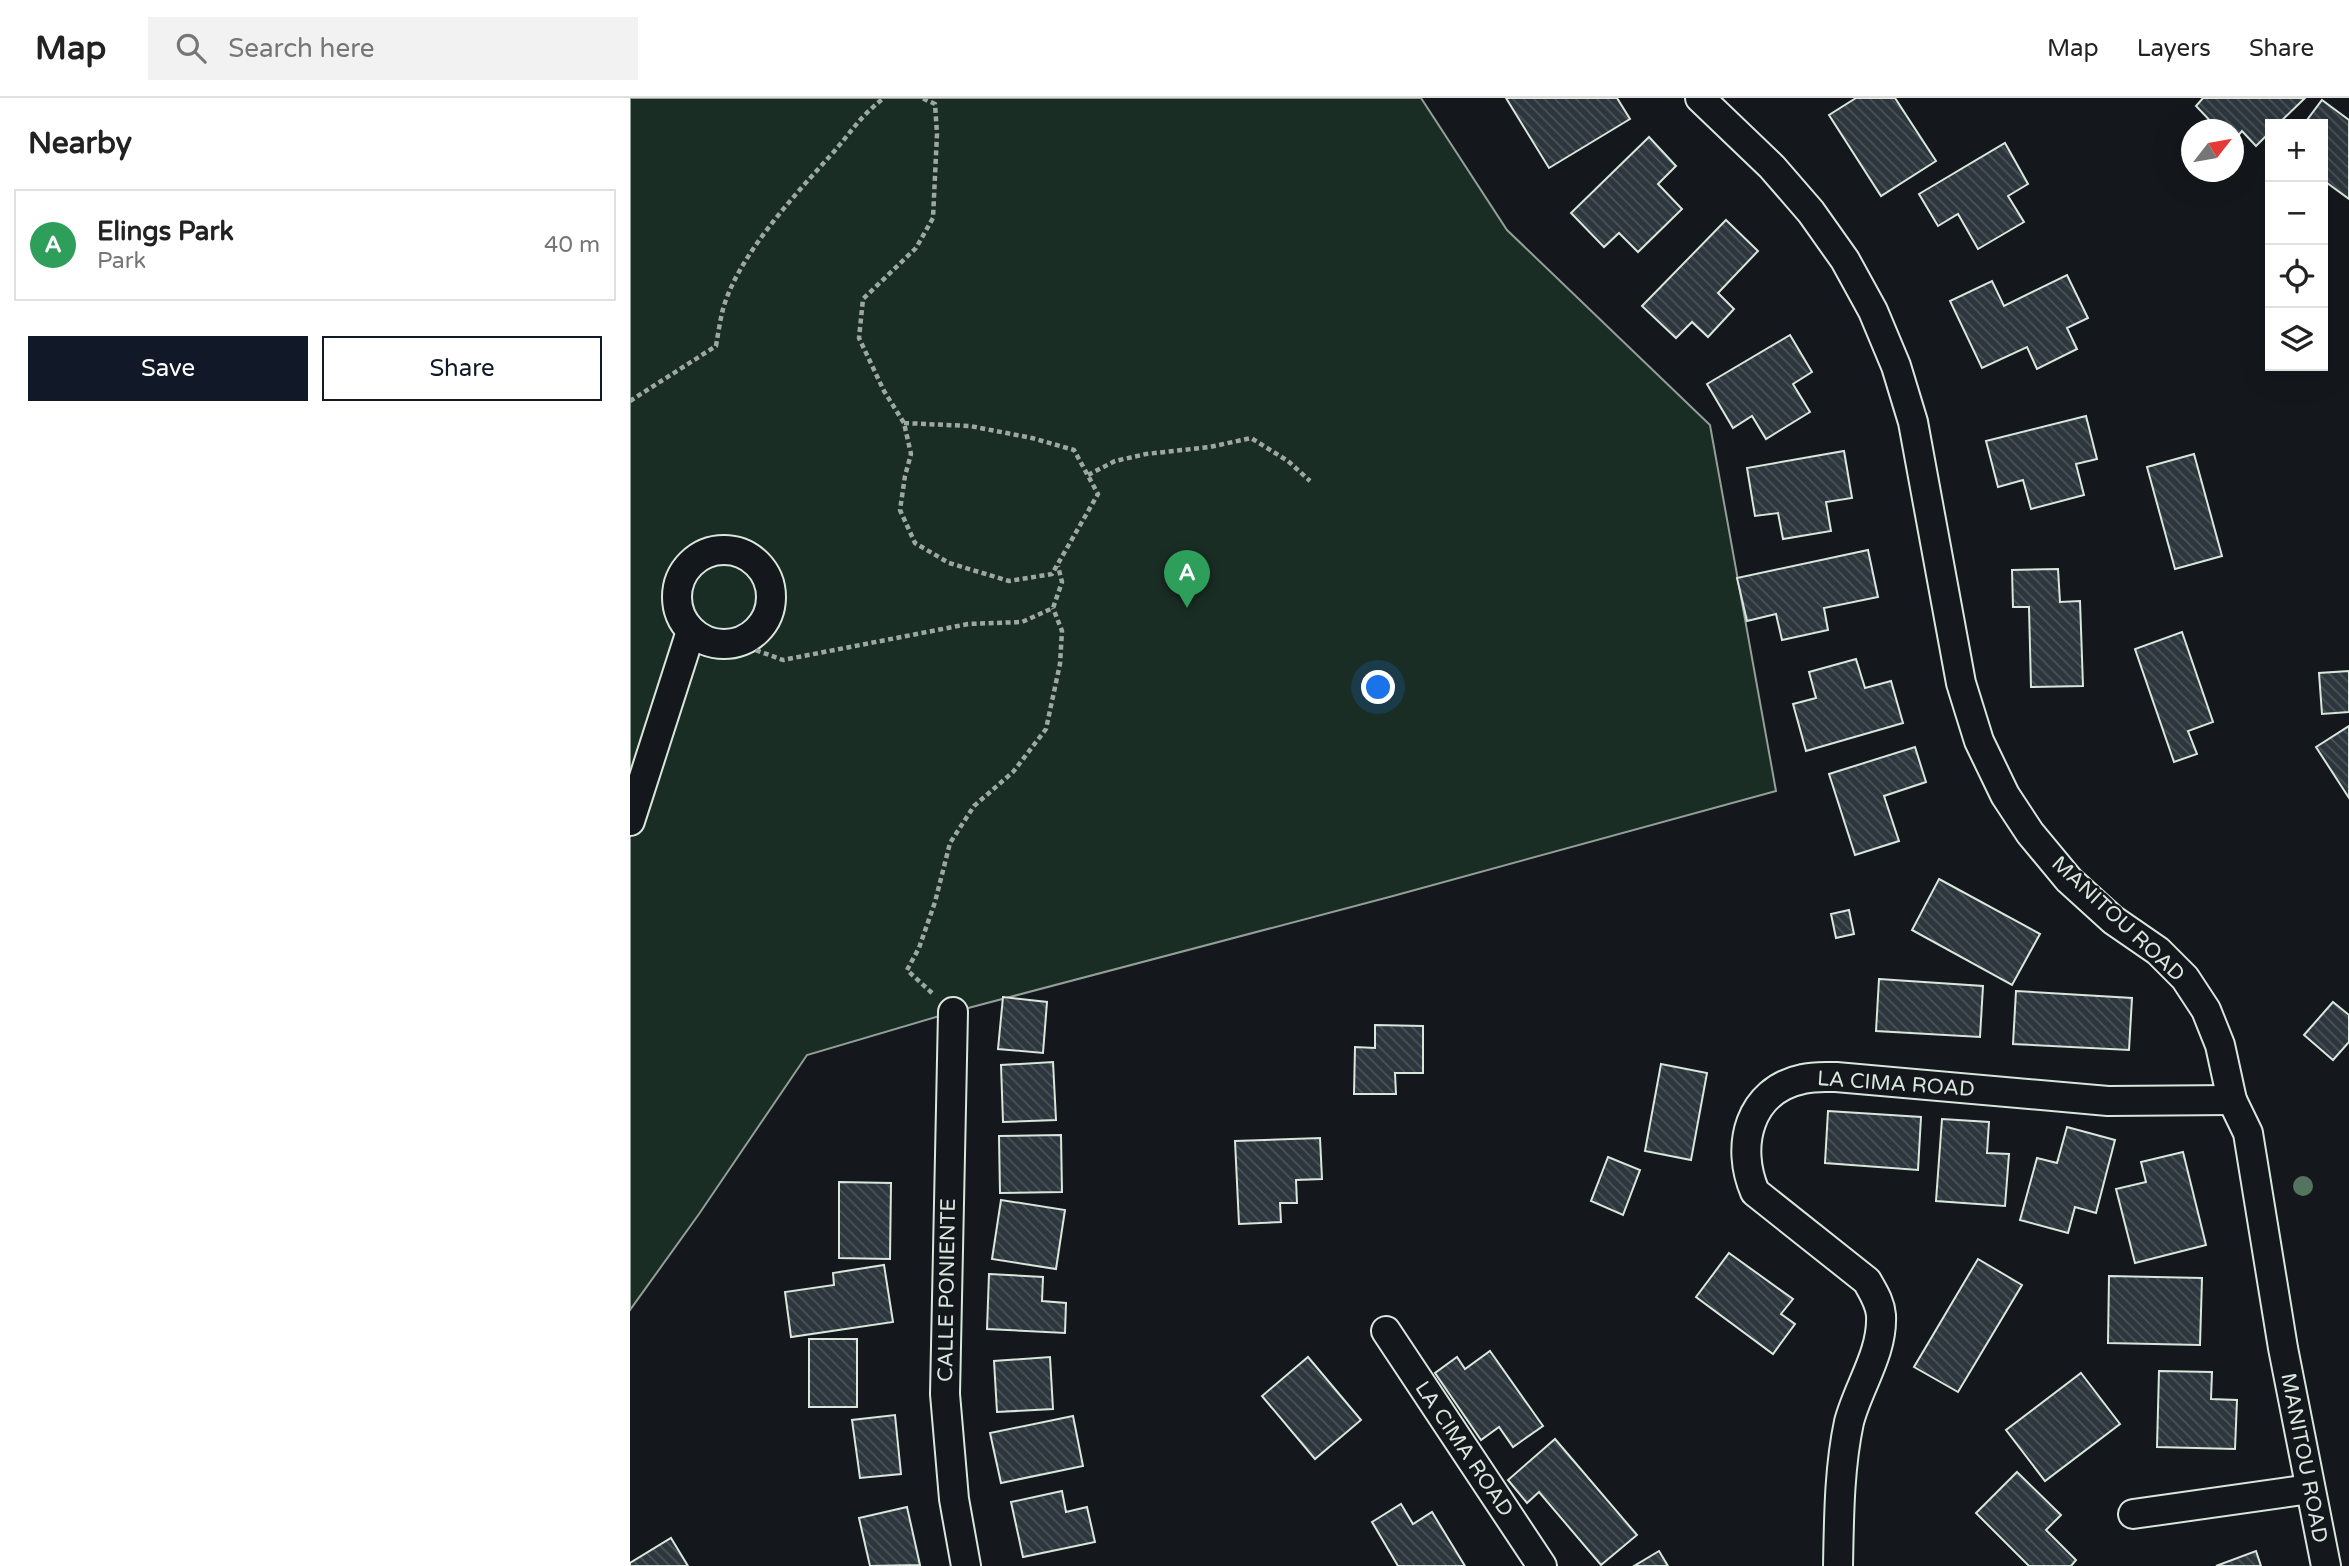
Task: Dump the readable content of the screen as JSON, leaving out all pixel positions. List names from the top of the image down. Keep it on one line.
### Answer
{"streets":{"street":["MANITOU ROAD","LA CIMA ROAD","CALLE PONIENTE"]},"crossings":[["MANITOU ROAD","LA CIMA ROAD"]],"north":"top right","page":{"header":"Map","search":"Search here","nav":["Map","Layers","Share"],"heading":"Nearby","map_buttons":["+","−"],"list":[{"mark":"A","name":"Elings Park","note":"Park","value":"40 m"}],"buttons":["Save","Share"],"pins":"A"}}
